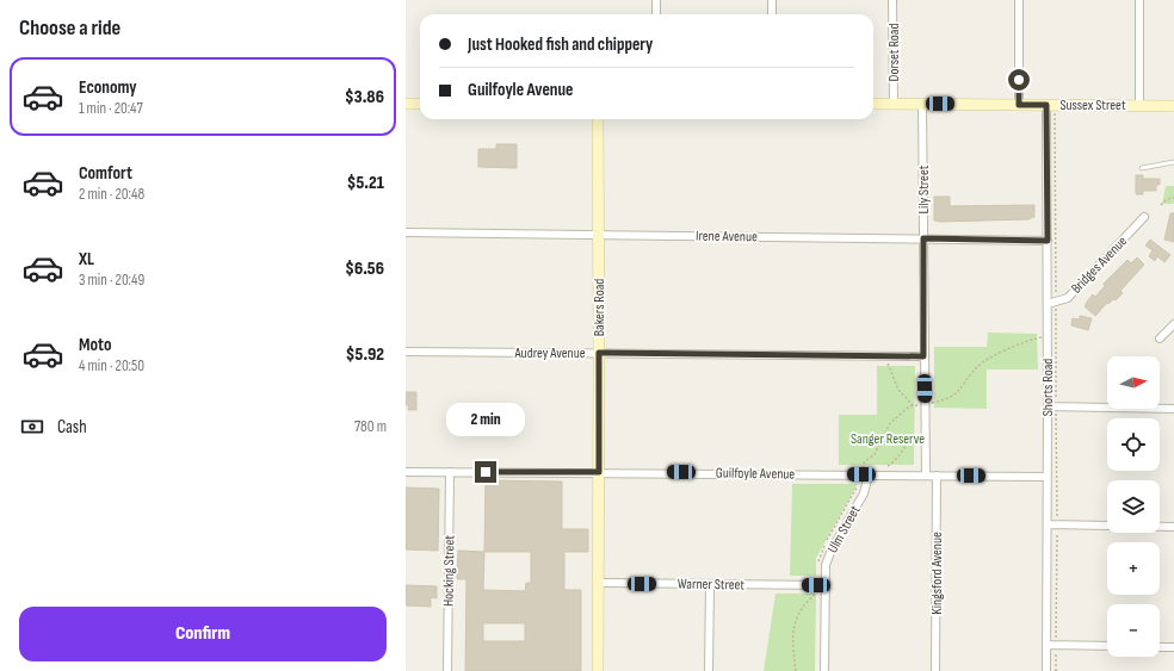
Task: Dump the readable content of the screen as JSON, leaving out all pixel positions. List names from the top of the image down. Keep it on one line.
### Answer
{"streets":{"street":["Dorset Road","Sussex Street","Lily Street","Irene Avenue","Bridges Avenue","Bakers Road","Audrey Avenue","Shorts Road","Guilfoyle Avenue","Ulm Street","Hocking Street","Kingsford Avenue","Warner Street"]},"crossings":[["Dorset Road","Sussex Street"],["Sussex Street","Lily Street"],["Sussex Street","Shorts Road"],["Lily Street","Irene Avenue"],["Lily Street","Audrey Avenue"],["Lily Street","Guilfoyle Avenue"],["Irene Avenue","Bakers Road"],["Irene Avenue","Shorts Road"],["Bridges Avenue","Shorts Road"],["Bakers Road","Audrey Avenue"],["Bakers Road","Guilfoyle Avenue"],["Bakers Road","Warner Street"],["Shorts Road","Guilfoyle Avenue"],["Guilfoyle Avenue","Ulm Street"],["Guilfoyle Avenue","Hocking Street"],["Guilfoyle Avenue","Kingsford Avenue"],["Ulm Street","Warner Street"]],"parks":["Sanger Reserve"],"north":"right","page":{"heading":"Choose a ride","banner":["Just Hooked fish and chippery","Guilfoyle Avenue"],"list":[{"name":"Economy","note":"1 min · 20:47","value":"$3.86"},{"name":"Comfort","note":"2 min · 20:48","value":"$5.21"},{"name":"XL","note":"3 min · 20:49","value":"$6.56"},{"name":"Moto","note":"4 min · 20:50","value":"$5.92"}],"map_buttons":["+","−"],"pay":["Cash","780 m"],"bubble":"2 min","buttons":"Confirm"}}
